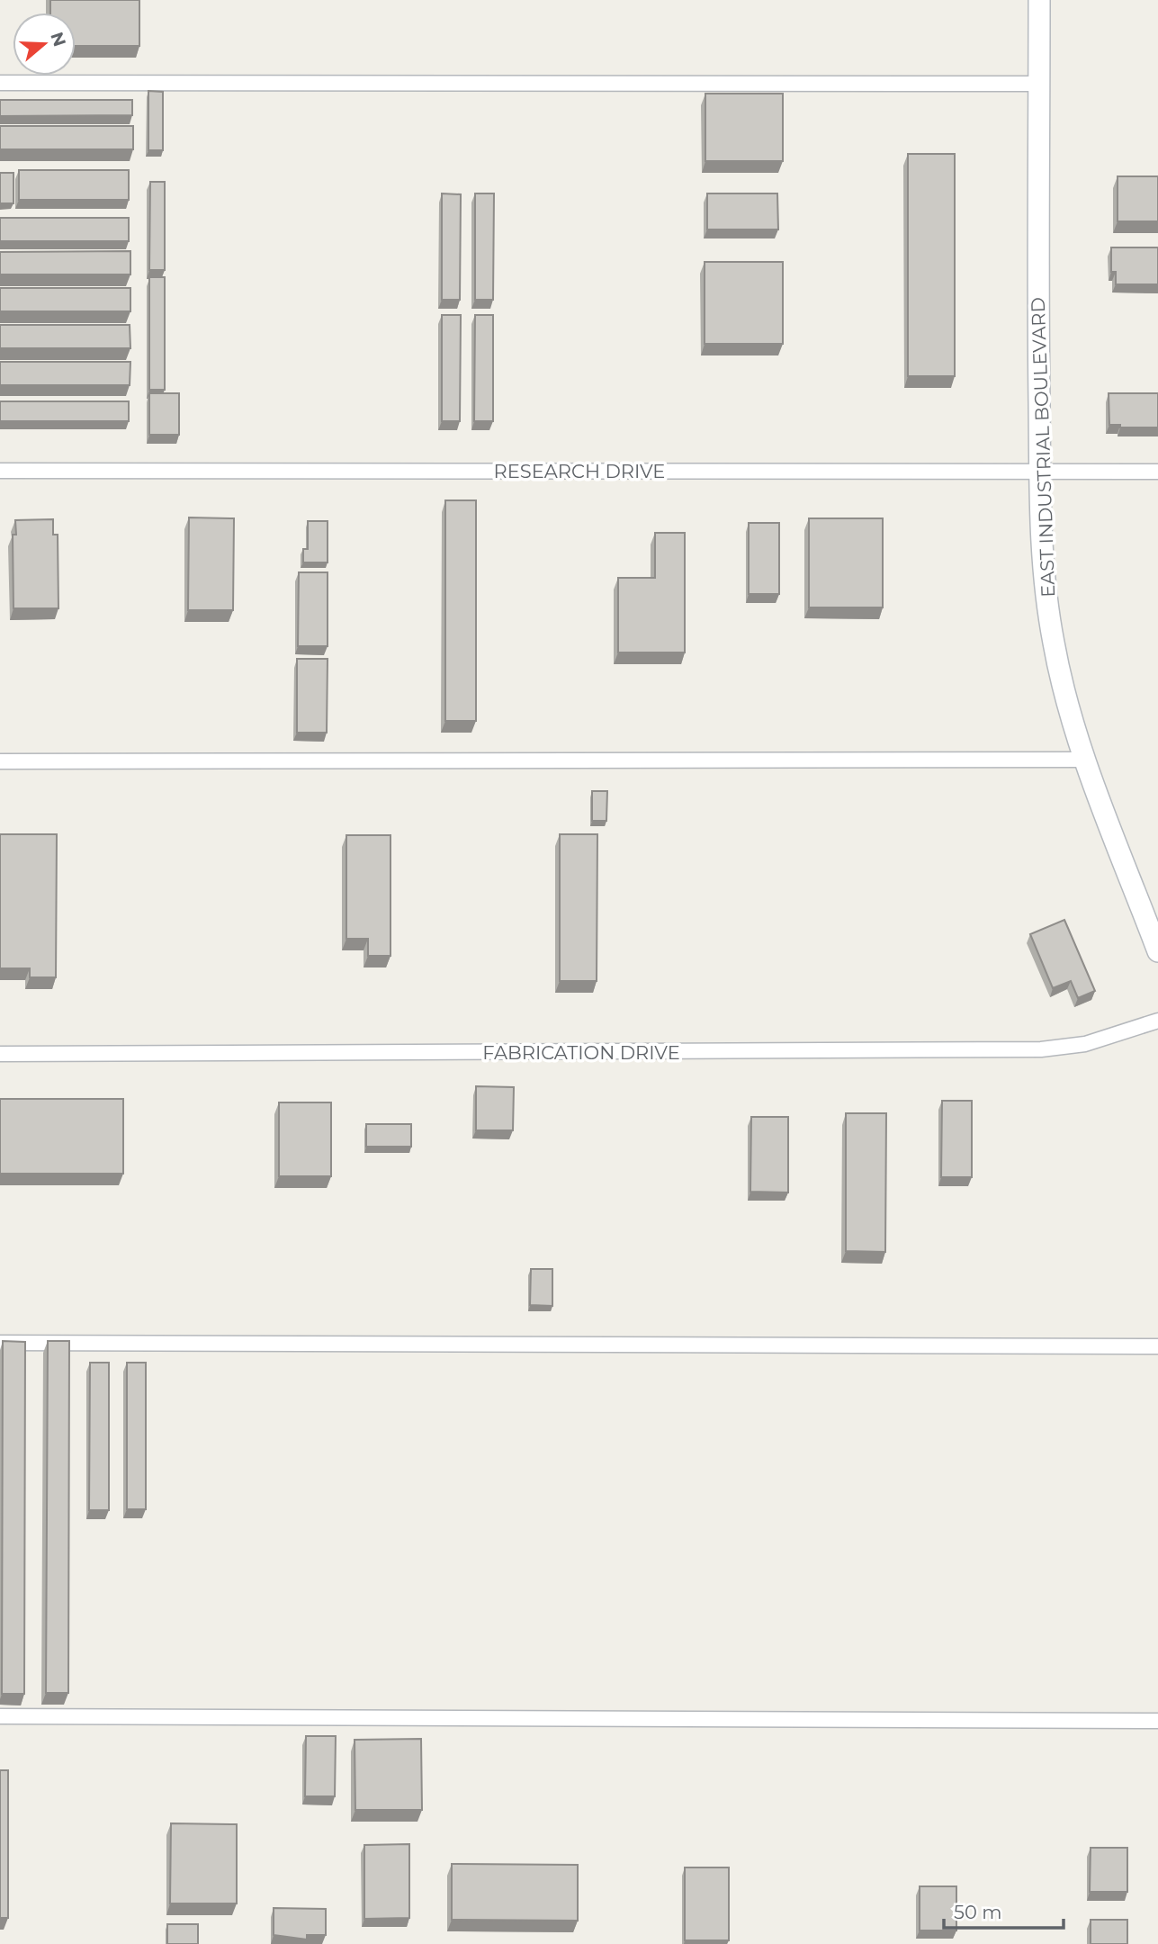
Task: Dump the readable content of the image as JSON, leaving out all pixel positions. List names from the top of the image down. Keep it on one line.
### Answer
{"streets":{"street":["EAST INDUSTRIAL BOULEVARD","RESEARCH DRIVE","FABRICATION DRIVE"]},"crossings":[["EAST INDUSTRIAL BOULEVARD","RESEARCH DRIVE"]],"scale_bar":"50 m","north":"right"}
